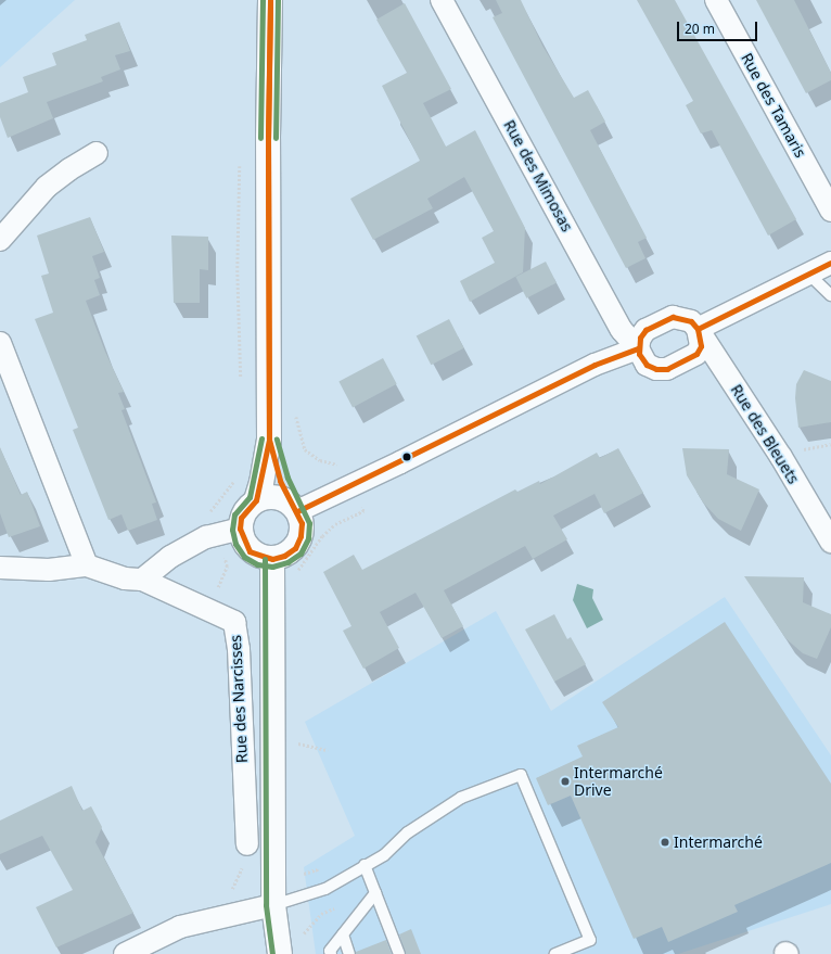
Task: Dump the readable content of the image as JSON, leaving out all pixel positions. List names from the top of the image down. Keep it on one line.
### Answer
{"streets":{"street":["Rue des Tamaris","Rue des Mimosas","Rue des Bleuets","Rue des Narcisses"]},"crossings":[["Rue des Mimosas","Rue des Bleuets"]],"places":["Intermarché Drive","Intermarché"],"scale_bar":"20 m"}
